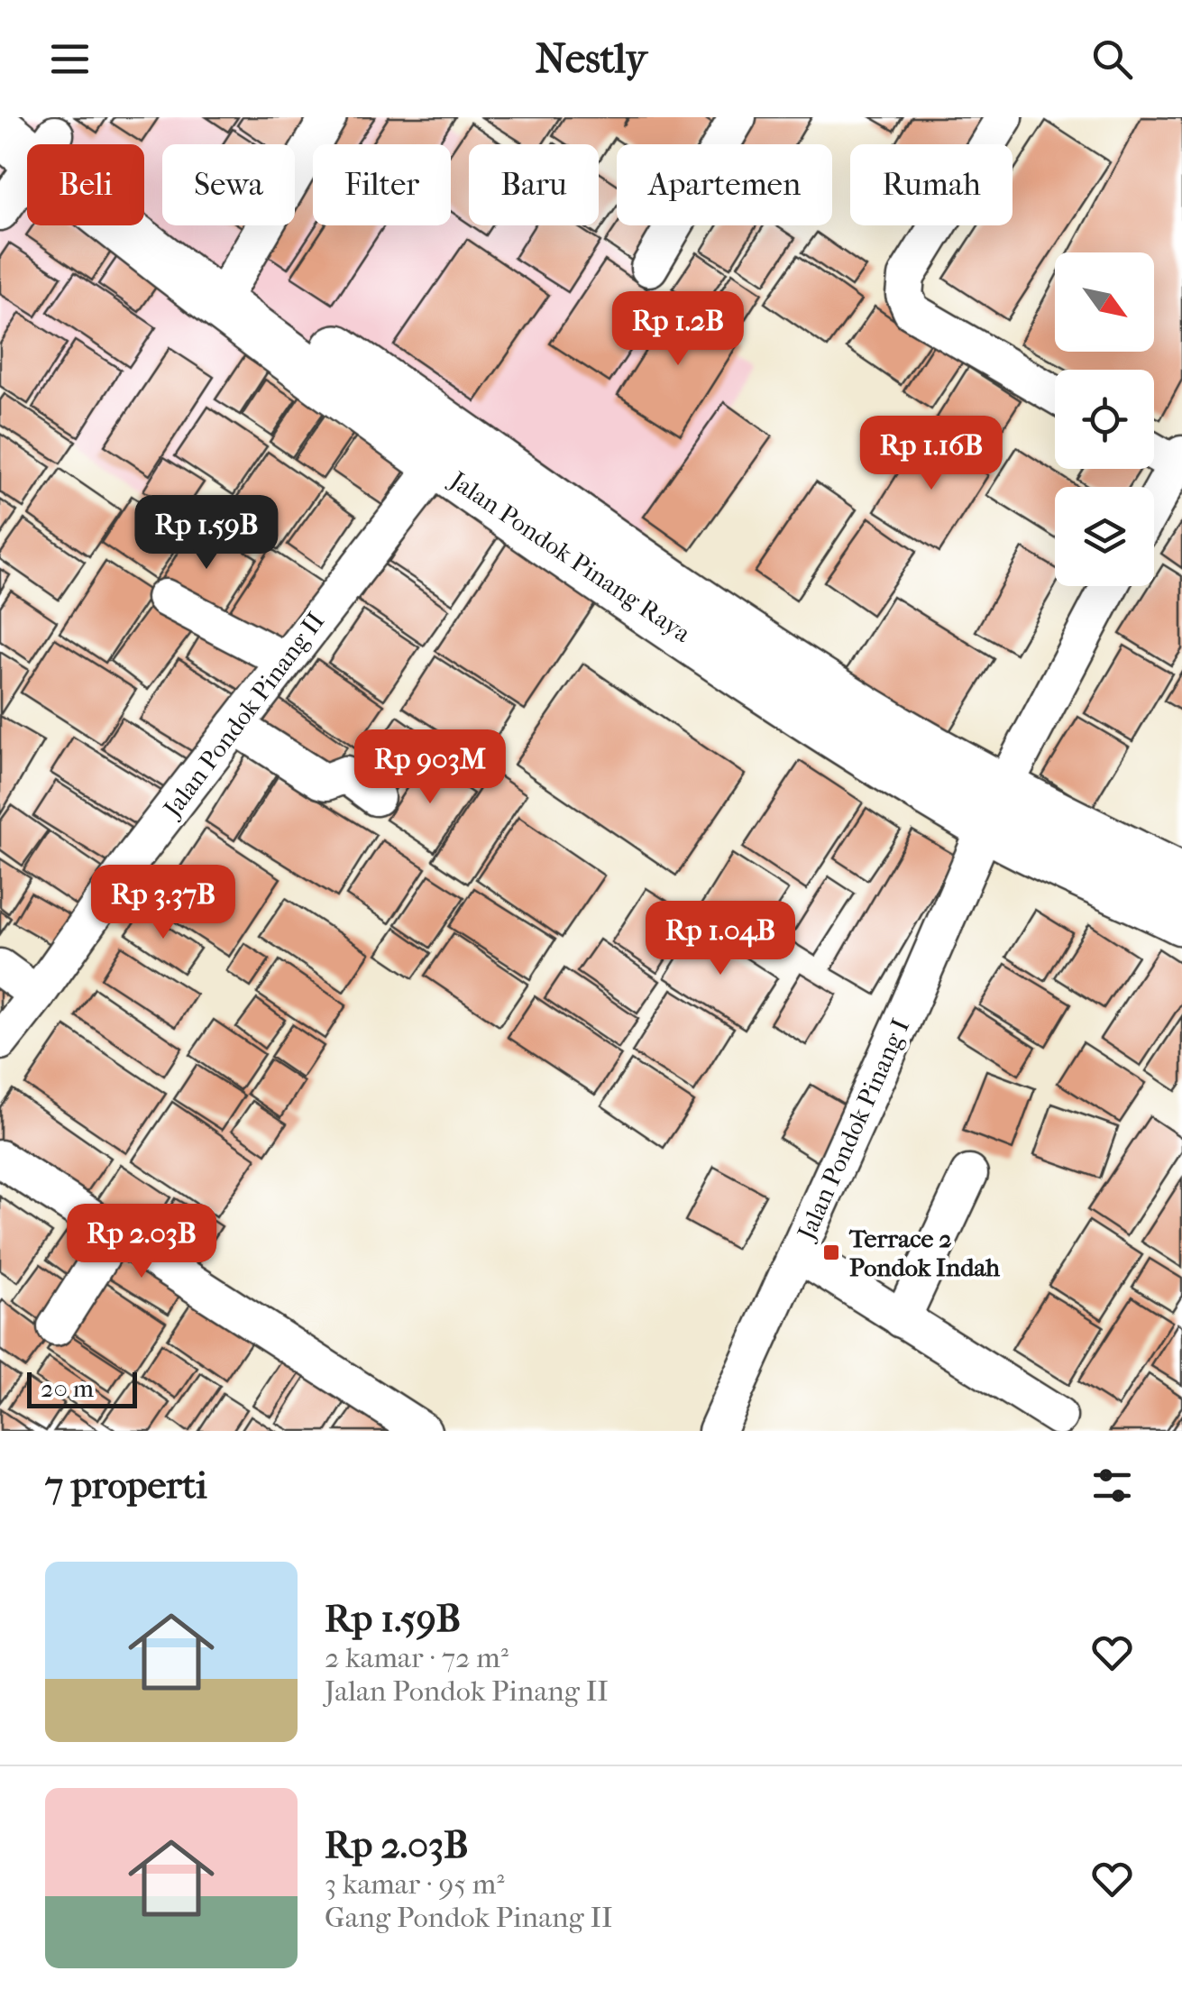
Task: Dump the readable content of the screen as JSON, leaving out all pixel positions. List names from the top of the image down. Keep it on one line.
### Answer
{"streets":{"main road":["Jalan Pondok Pinang Raya"],"street":["Jalan Pondok Pinang II","Jalan Pondok Pinang I"]},"crossings":[["Jalan Pondok Pinang Raya","Jalan Pondok Pinang II"],["Jalan Pondok Pinang Raya","Jalan Pondok Pinang I"]],"places":{"transit":["Terrace 2 Pondok Indah"]},"scale_bar":"20 m","north":"bottom right","page":{"header":"Nestly","chip":["Beli","Sewa","Filter","Baru","Apartemen","Rumah"],"price":["Rp 1.2B","Rp 1.16B","Rp 1.59B","Rp 903M","Rp 3.37B","Rp 1.04B","Rp 2.03B"],"scale":"20 m","heading":"7 properti","list":[{"name":"Rp 1.59B","note":"2 kamar · 72 m² · Jalan Pondok Pinang II"},{"name":"Rp 2.03B","note":"3 kamar · 95 m² · Gang Pondok Pinang II"}]}}
